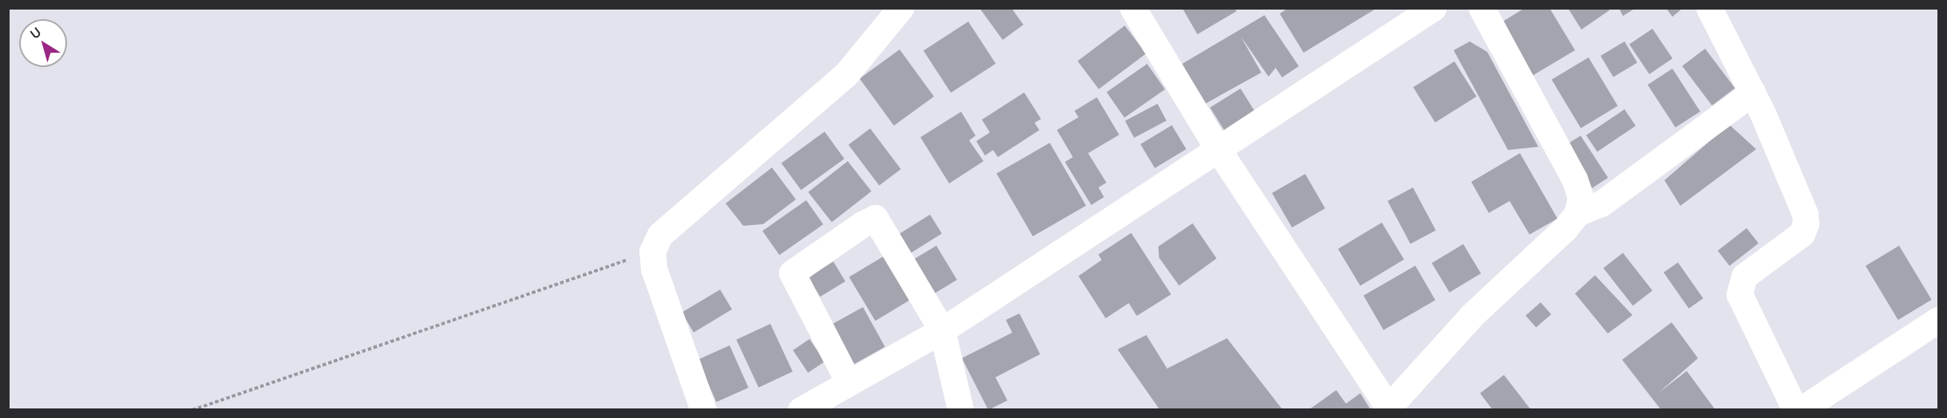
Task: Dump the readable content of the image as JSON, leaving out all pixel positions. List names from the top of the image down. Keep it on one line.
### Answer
{"north":"top left"}
